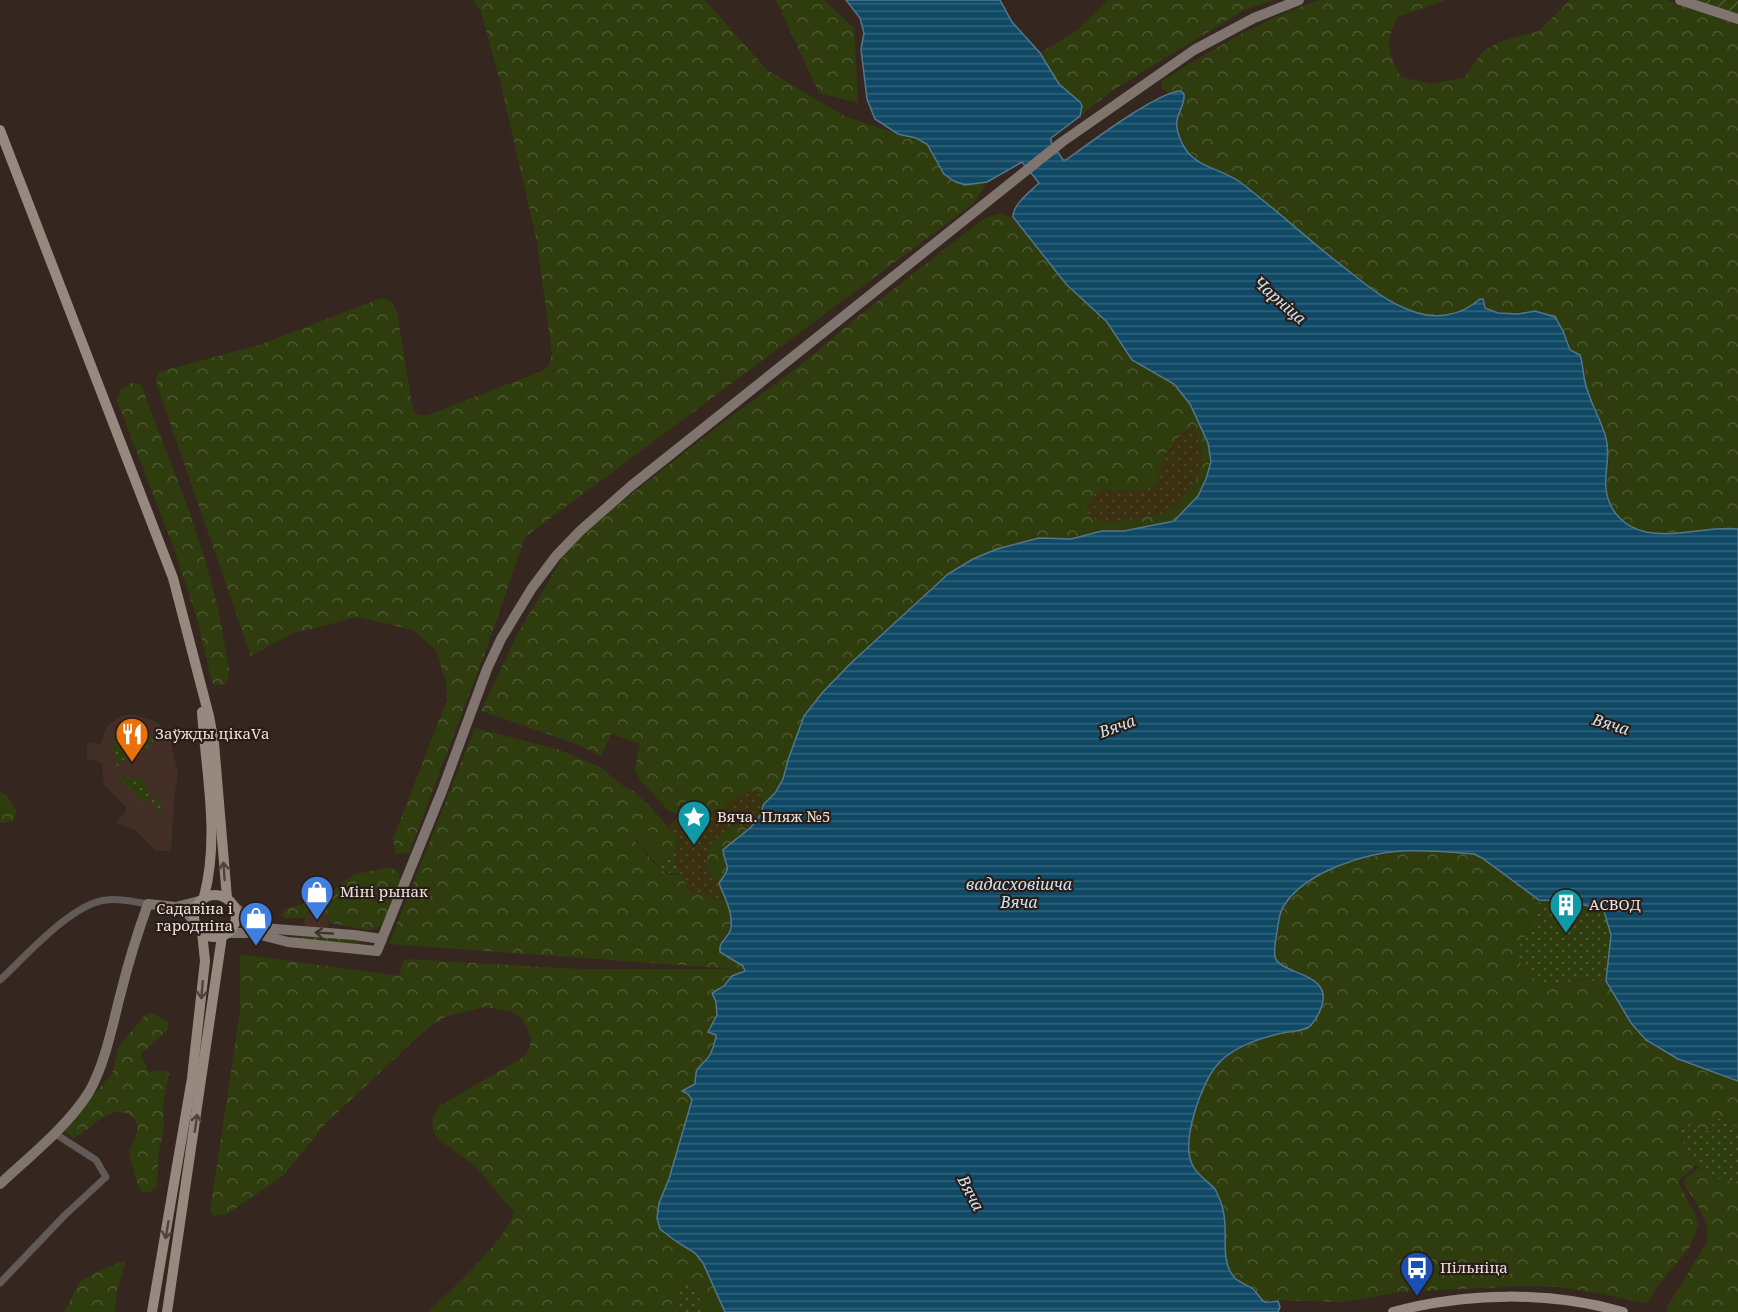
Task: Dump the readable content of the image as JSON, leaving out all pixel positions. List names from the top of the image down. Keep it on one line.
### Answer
{"water":["Чарніца","Вяча","вадасховішча Вяча"],"places":{"restaurant":["Заўжды цікаVа"],"place":["Вяча. Пляж №5"],"shop":["Міні рынак","Садавіна і гародніна"],"building":["АСВОД"],"bus stop":["Пільніца"]}}
